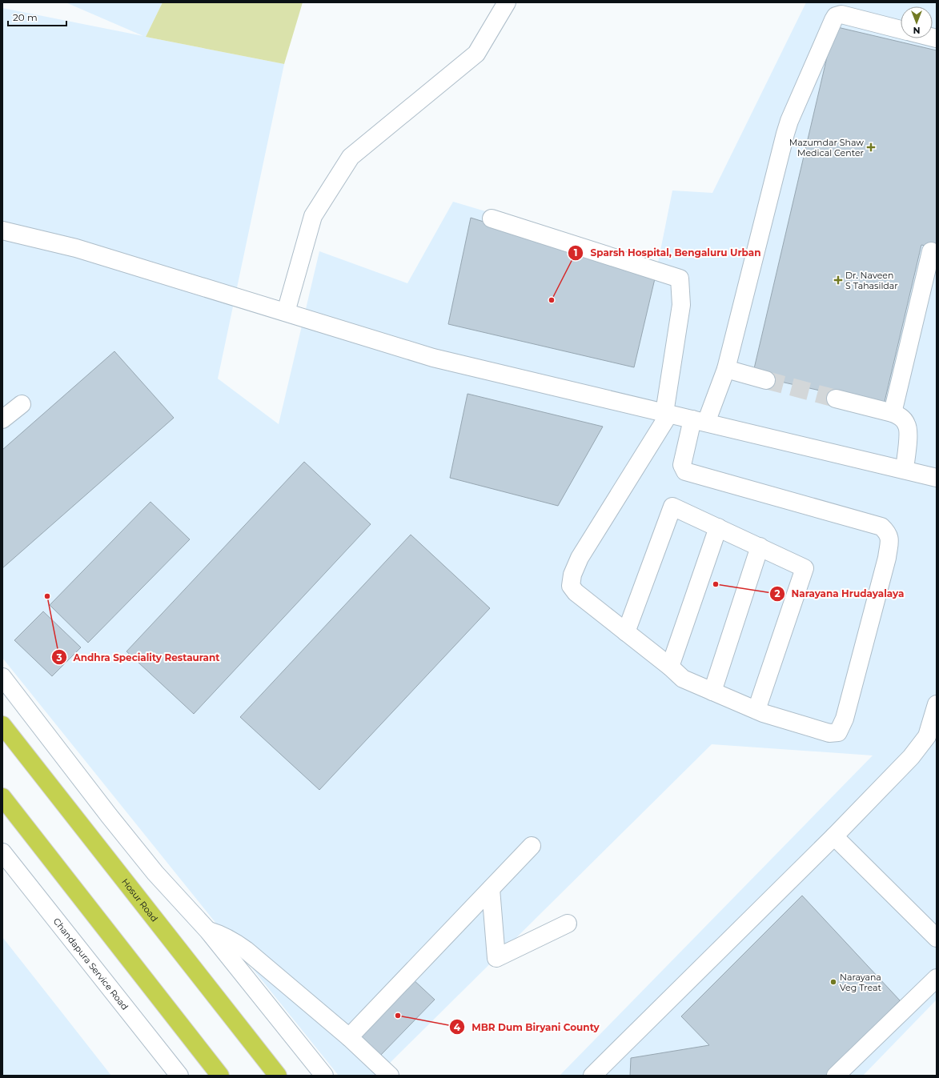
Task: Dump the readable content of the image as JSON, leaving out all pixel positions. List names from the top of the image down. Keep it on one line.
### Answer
{"streets":{"highway":["Hosur Road"],"street":["Chandapura Service Road"]},"places":{"health":["Mazumdar Shaw Medical Center","Dr. Naveen S Tahasildar"],"other":["Sparsh Hospital, Bengaluru Urban","Narayana Hrudayalaya","Andhra Speciality Restaurant","Narayana Veg Treat","MBR Dum Biryani County"]},"scale_bar":"20 m","north":"bottom"}
